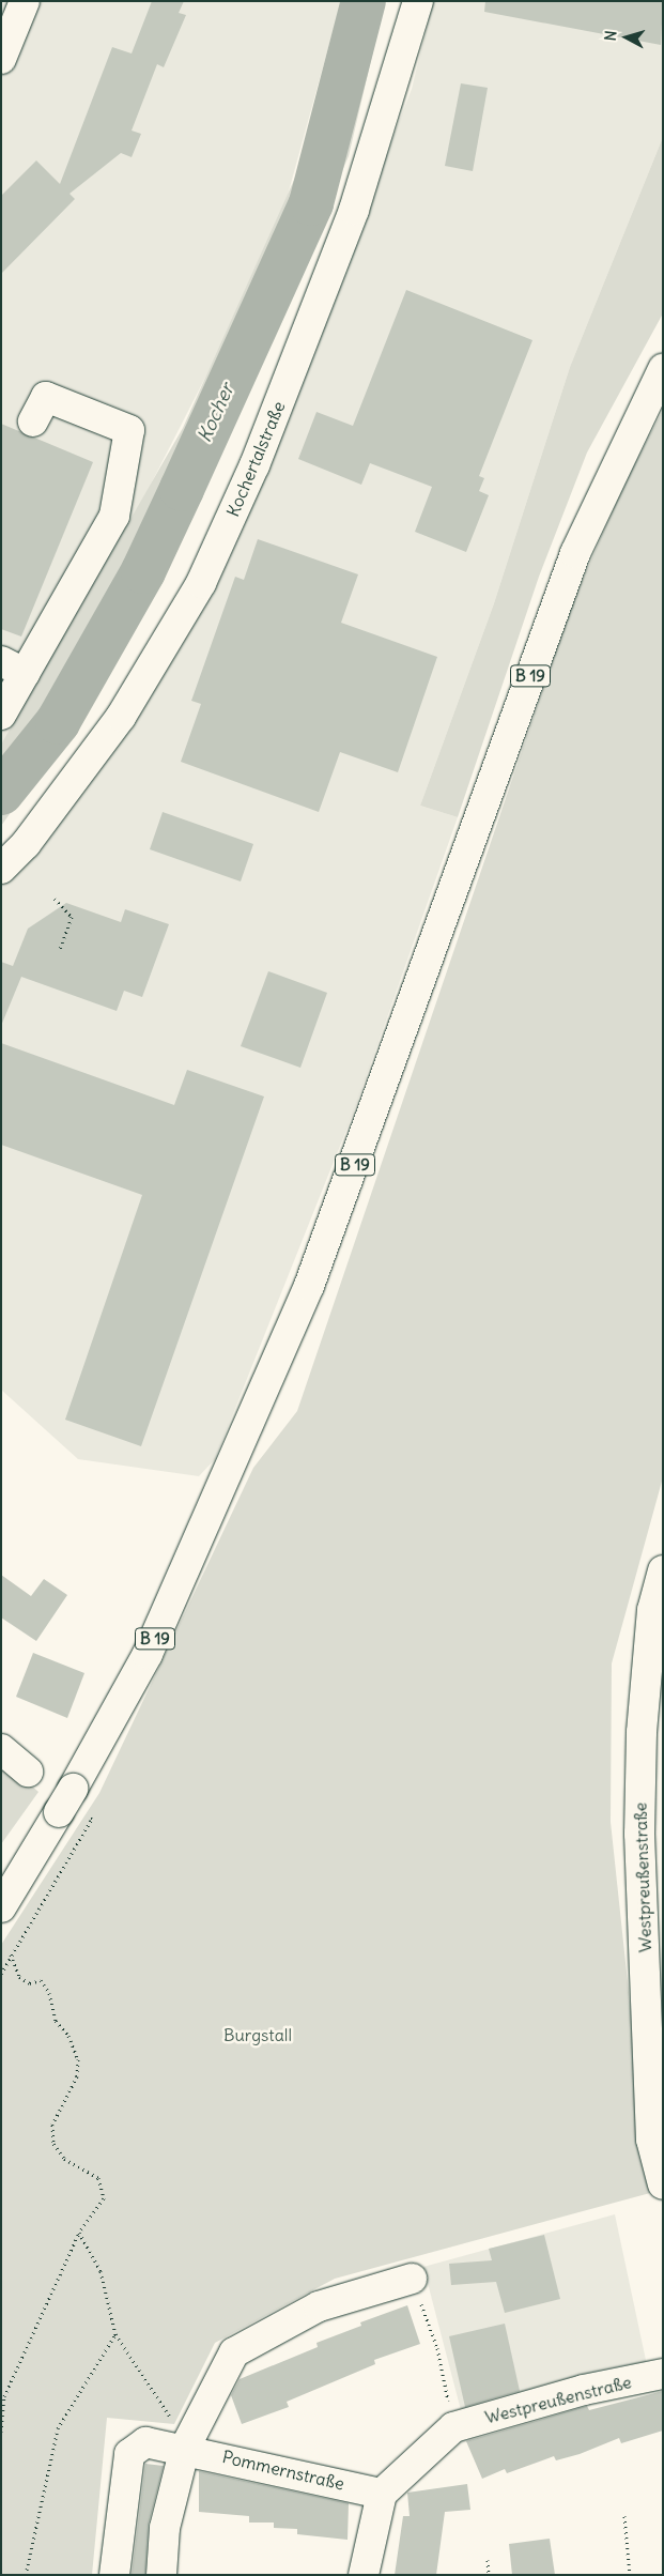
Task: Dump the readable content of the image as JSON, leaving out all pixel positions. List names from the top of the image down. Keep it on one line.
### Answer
{"streets":{"main road":["Kochertalstraße","B 19","Westpreußenstraße","Pommernstraße"]},"water":["Kocher"],"parks":["Burgstall"],"north":"left"}
